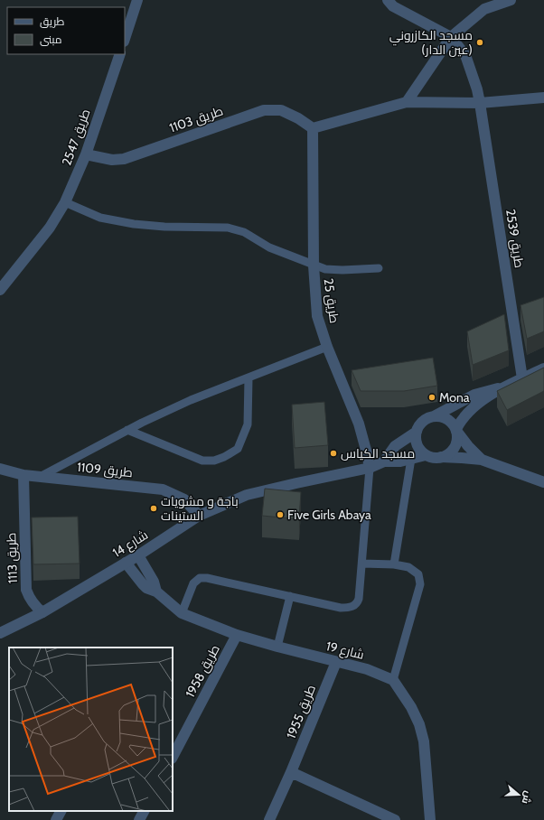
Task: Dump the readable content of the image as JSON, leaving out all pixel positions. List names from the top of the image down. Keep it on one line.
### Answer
{"streets":{"street":["طريق 1103","طريق 2547","طريق 2539","طريق 25","طريق 1109","شارع 14","طريق 1113","شارع 19","طريق 1958","طريق 1955"]},"crossings":[["طريق 1103","طريق 2547"],["طريق 1103","طريق 25"],["طريق 25","شارع 14"],["طريق 1109","شارع 14"],["طريق 1109","طريق 1113"],["شارع 14","طريق 1113"],["شارع 14","شارع 19"],["شارع 19","طريق 1958"],["شارع 19","طريق 1955"]],"places":["مسجد الكازروني (عين الدار)","Mona","مسجد الكياس","باجة و مشويات الستينات","Five Girls Abaya"],"legend":["طريق","مبنى"],"north":"right"}
